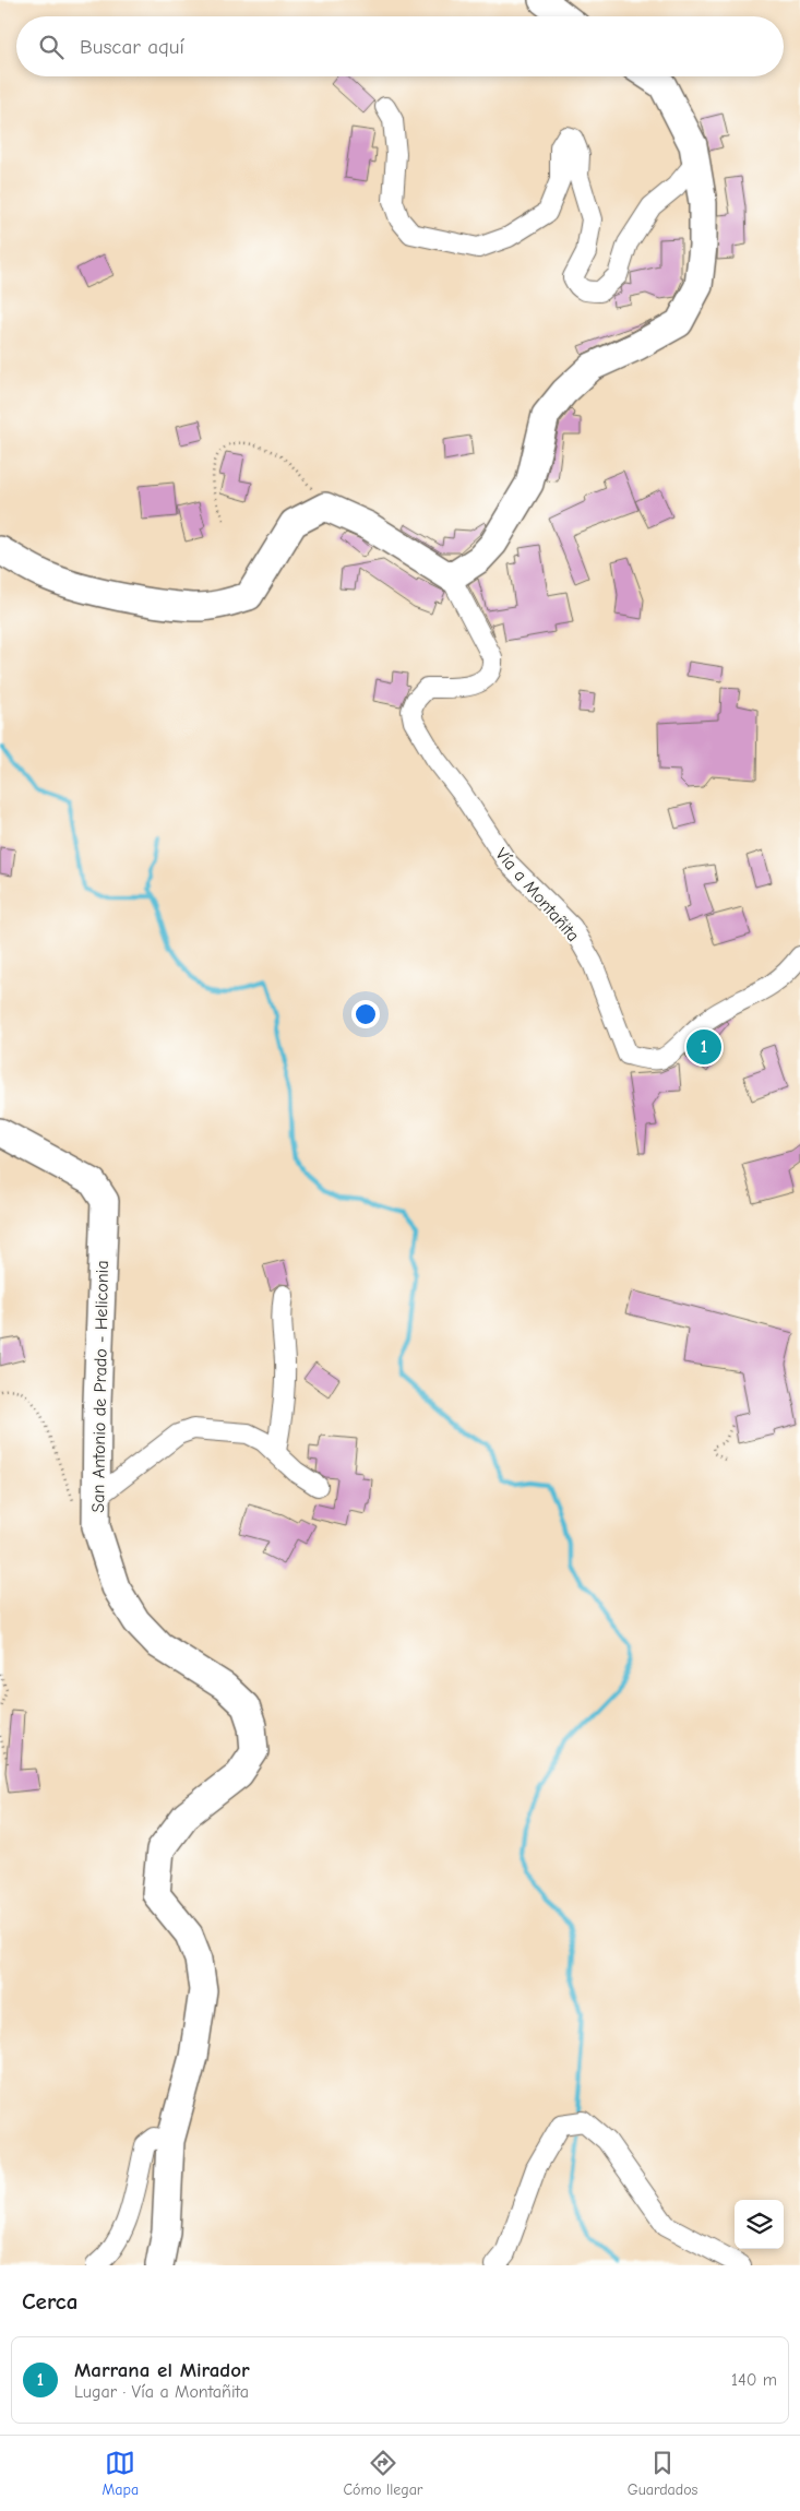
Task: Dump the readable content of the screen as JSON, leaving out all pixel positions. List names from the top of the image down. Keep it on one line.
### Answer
{"streets":{"street":["Vía a Montañita","San Antonio de Prado - Heliconia"]},"page":{"search":"Buscar aquí","pins":"1","heading":"Cerca","list":[{"mark":"1","name":"Marrana el Mirador","note":"Lugar · Vía a Montañita","value":"140 m"}],"nav":["Mapa","Cómo llegar","Guardados"]}}
